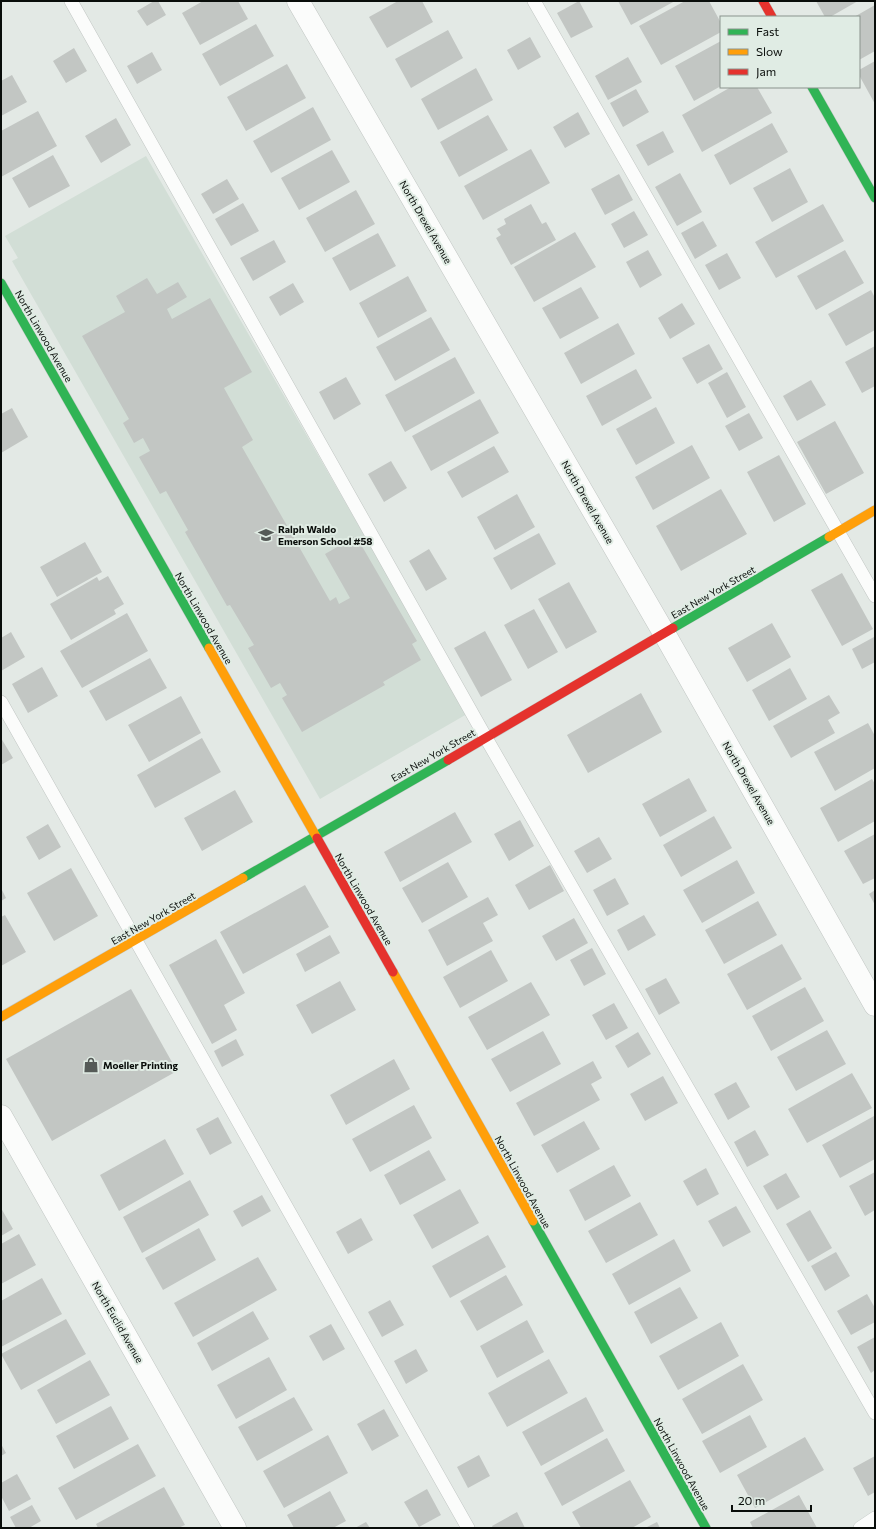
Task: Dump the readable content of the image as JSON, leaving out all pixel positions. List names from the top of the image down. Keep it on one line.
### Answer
{"streets":{"street":["North Drexel Avenue","North Linwood Avenue","East New York Street","North Euclid Avenue"]},"crossings":[["North Drexel Avenue","East New York Street"],["North Linwood Avenue","East New York Street"]],"places":{"school or university":["Ralph Waldo Emerson School #58"],"shop":["Moeller Printing"]},"legend":["Fast","Slow","Jam"],"scale_bar":"20 m"}
